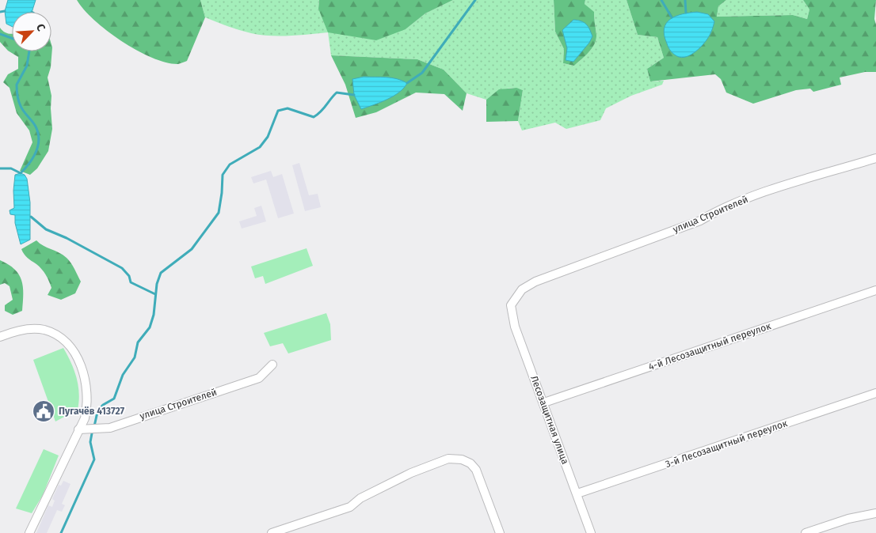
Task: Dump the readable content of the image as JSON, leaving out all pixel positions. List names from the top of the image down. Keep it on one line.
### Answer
{"streets":{"street":["улица Строителей","4-й Лесозащитный переулок","Лесозащитная улица","3-й Лесозащитный переулок"]},"crossings":[["улица Строителей","Лесозащитная улица"],["4-й Лесозащитный переулок","Лесозащитная улица"],["Лесозащитная улица","3-й Лесозащитный переулок"]],"places":{"public building":["Пугачёв 413727"]},"north":"top right"}
